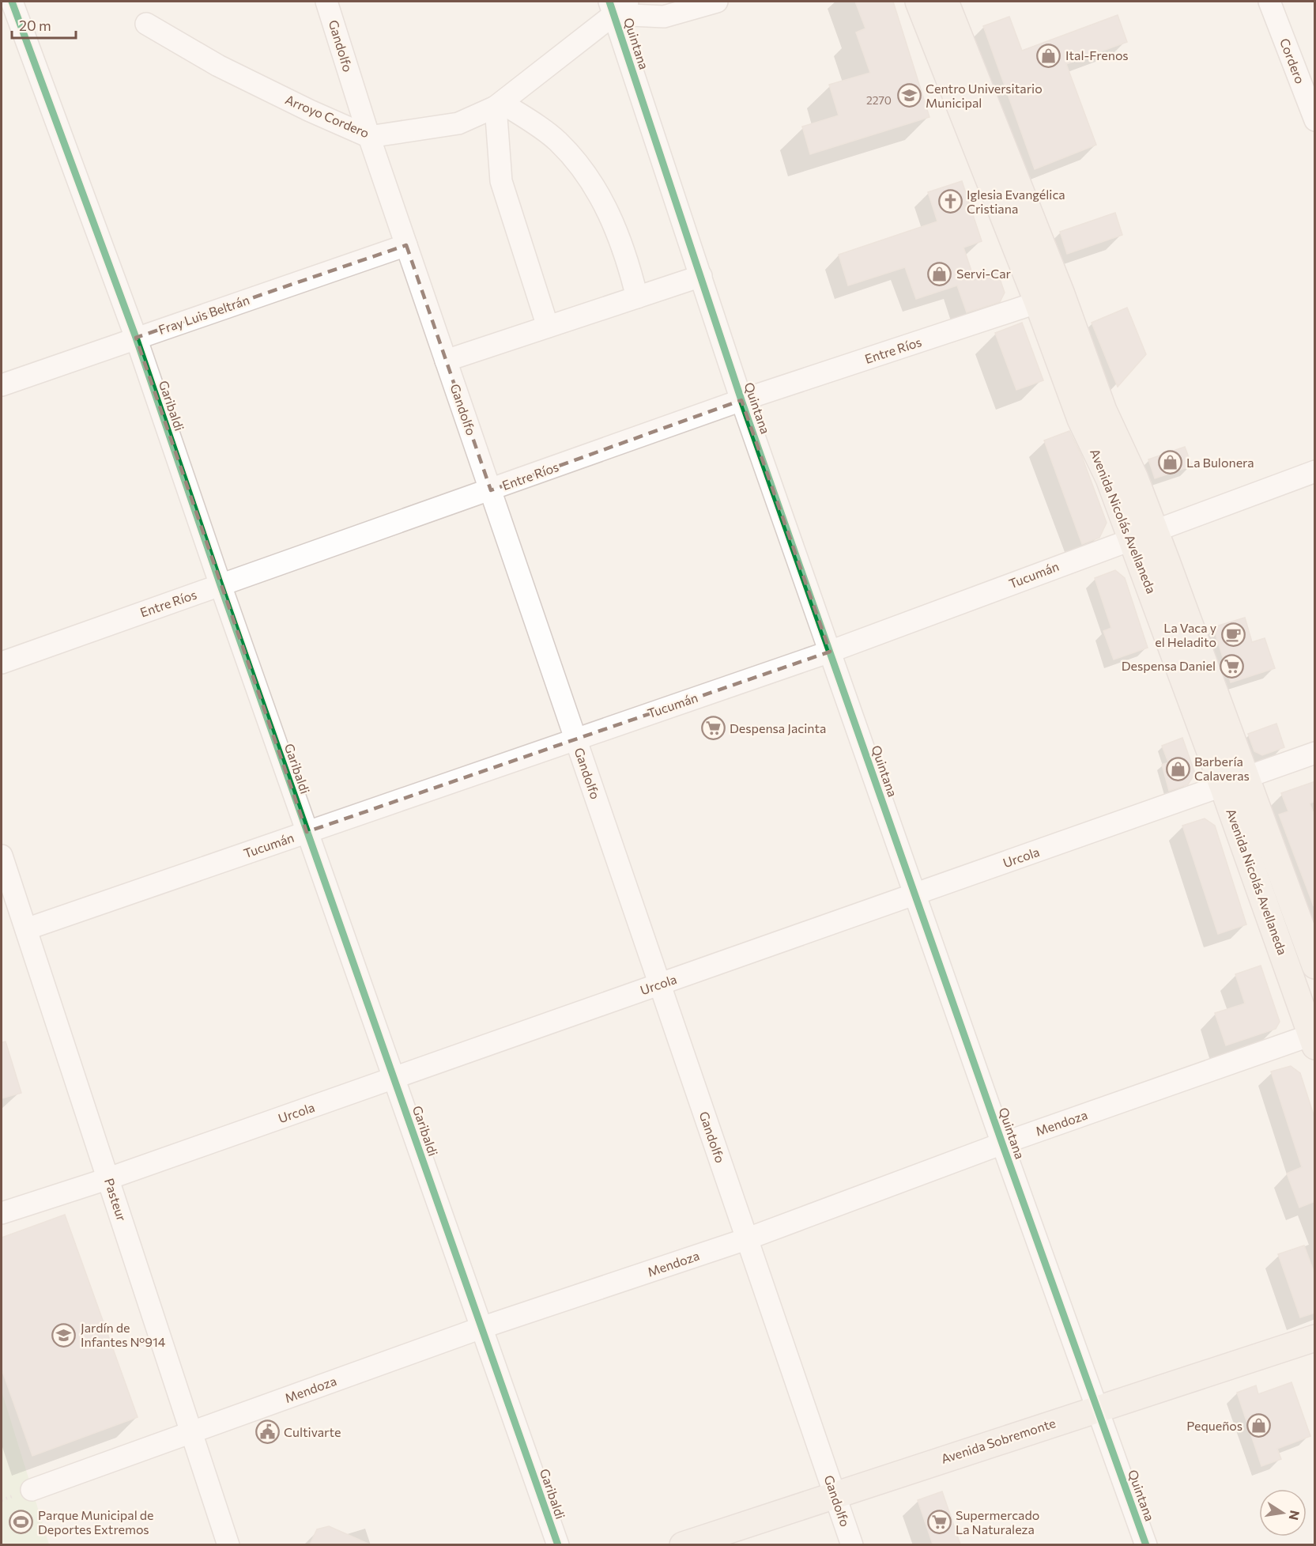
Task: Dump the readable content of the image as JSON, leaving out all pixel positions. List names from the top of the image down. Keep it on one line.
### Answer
{"streets":{"main road":["Avenida Nicolás Avellaneda","Avenida Sobremonte"],"street":["Quintana","Gandolfo","Cordero","Arroyo Cordero","Fray Luis Beltrán","Entre Ríos","Garibaldi","Tucumán","Urcola","Mendoza","Pasteur"]},"crossings":[["Quintana","Arroyo Cordero"],["Quintana","Entre Ríos"],["Quintana","Tucumán"],["Quintana","Urcola"],["Quintana","Mendoza"],["Quintana","Avenida Sobremonte"],["Gandolfo","Arroyo Cordero"],["Gandolfo","Fray Luis Beltrán"],["Gandolfo","Entre Ríos"],["Gandolfo","Tucumán"],["Gandolfo","Urcola"],["Gandolfo","Mendoza"],["Gandolfo","Avenida Sobremonte"],["Fray Luis Beltrán","Garibaldi"],["Entre Ríos","Garibaldi"],["Entre Ríos","Avenida Nicolás Avellaneda"],["Garibaldi","Tucumán"],["Garibaldi","Urcola"],["Garibaldi","Mendoza"],["Avenida Nicolás Avellaneda","Tucumán"],["Avenida Nicolás Avellaneda","Urcola"],["Avenida Nicolás Avellaneda","Mendoza"],["Tucumán","Pasteur"],["Urcola","Pasteur"],["Mendoza","Pasteur"]],"places":{"shop":["Ital-Frenos","Servi-Car","La Bulonera","Barbería Calaveras","Pequeños"],"school or university":["Centro Universitario Municipal","Jardín de Infantes Nº914"],"church":["Iglesia Evangélica Cristiana"],"cafe":["La Vaca y el Heladito"],"supermarket":["Despensa Daniel","Despensa Jacinta","Supermercado La Naturaleza"],"public building":["Cultivarte"],"sports":["Parque Municipal de Deportes Extremos"]},"house_numbers":["2270"],"scale_bar":"20 m","north":"right"}
